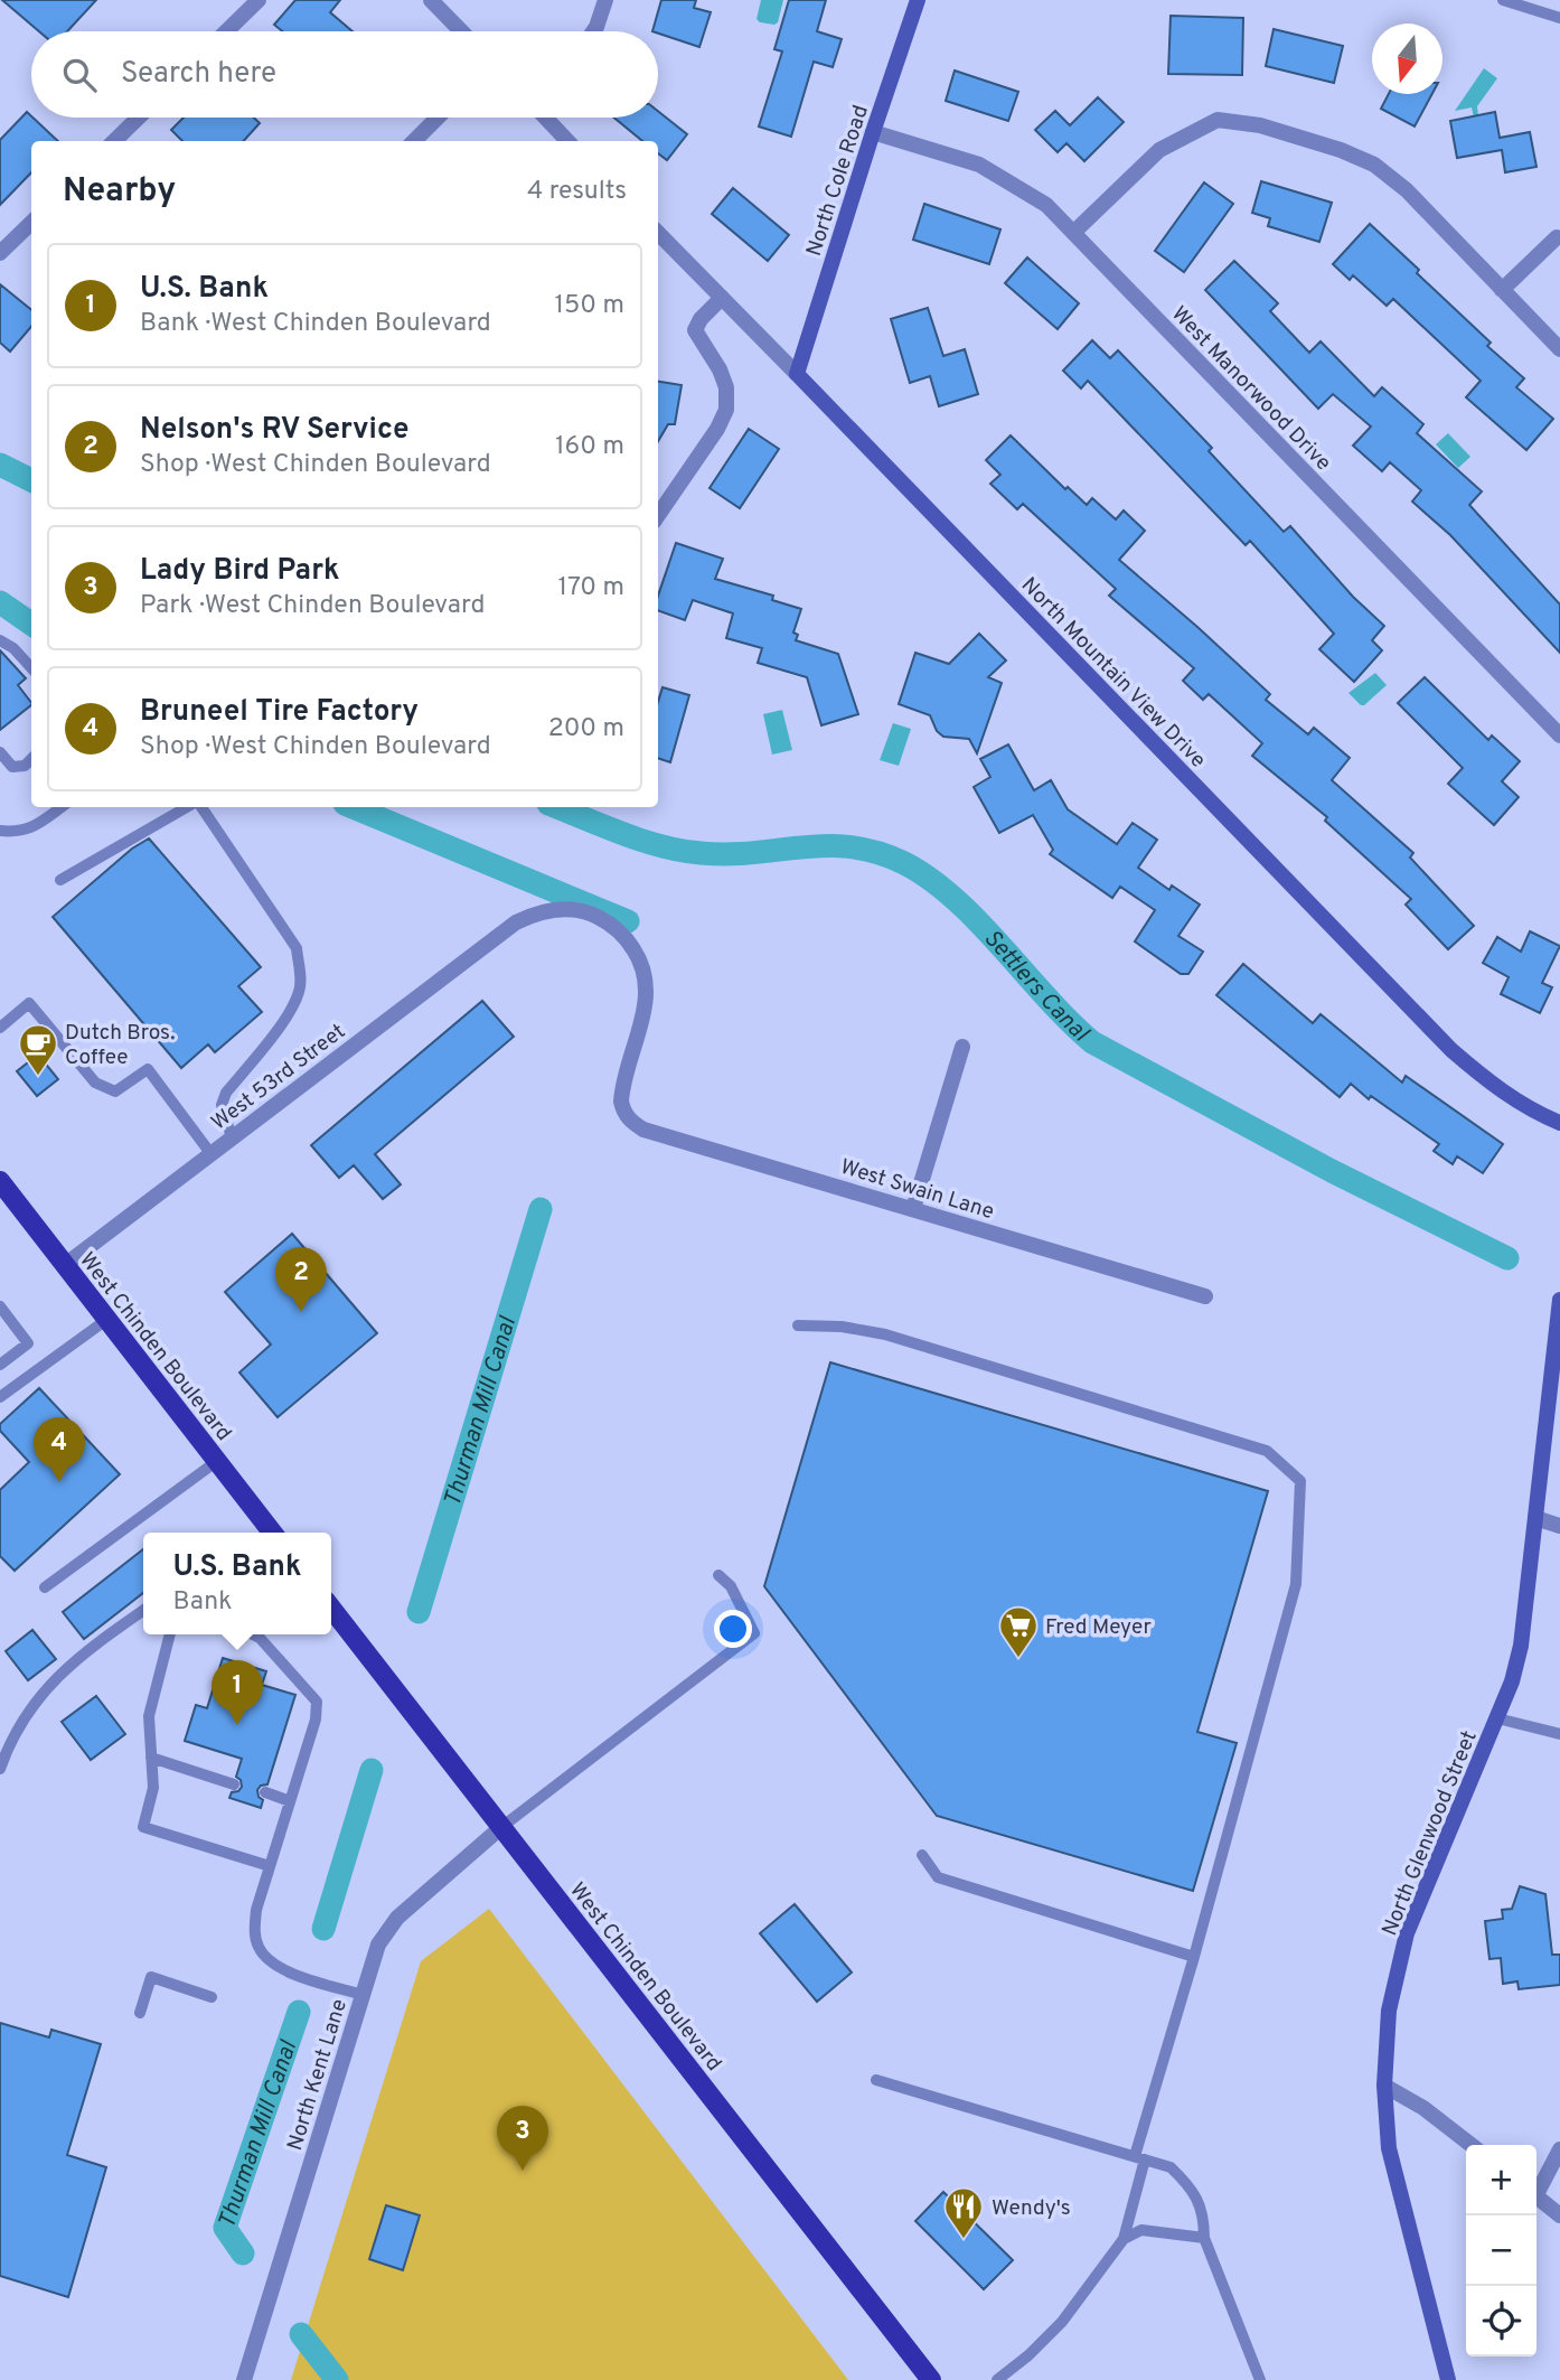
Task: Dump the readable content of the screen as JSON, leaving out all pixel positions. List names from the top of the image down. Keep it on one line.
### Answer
{"streets":{"main road":["North Cole Road","North Mountain View Drive","West Chinden Boulevard","North Glenwood Street"],"street":["West Manorwood Drive","West 53rd Street","West Swain Lane","North Kent Lane"]},"crossings":[["North Cole Road","West Manorwood Drive"],["North Cole Road","North Mountain View Drive"],["West 53rd Street","West Swain Lane"],["West 53rd Street","West Chinden Boulevard"],["West Chinden Boulevard","North Kent Lane"]],"water":["Settlers Canal","Thurman Mill Canal"],"places":{"cafe":["Dutch Bros. Coffee"],"supermarket":["Fred Meyer"],"restaurant":["Wendy's"]},"north":"bottom","page":{"search":"Search here","heading":["Nearby","4 results"],"list":[{"mark":"1","name":"U.S. Bank","note":"Bank · West Chinden Boulevard","value":"150 m"},{"mark":"2","name":"Nelson's RV Service","note":"Shop · West Chinden Boulevard","value":"160 m"},{"mark":"3","name":"Lady Bird Park","note":"Park · West Chinden Boulevard","value":"170 m"},{"mark":"4","name":"Bruneel Tire Factory","note":"Shop · West Chinden Boulevard","value":"200 m"}],"pins":["2","4","1","3"],"popup":["U.S. Bank","Bank"],"map_buttons":["+","−"]}}
